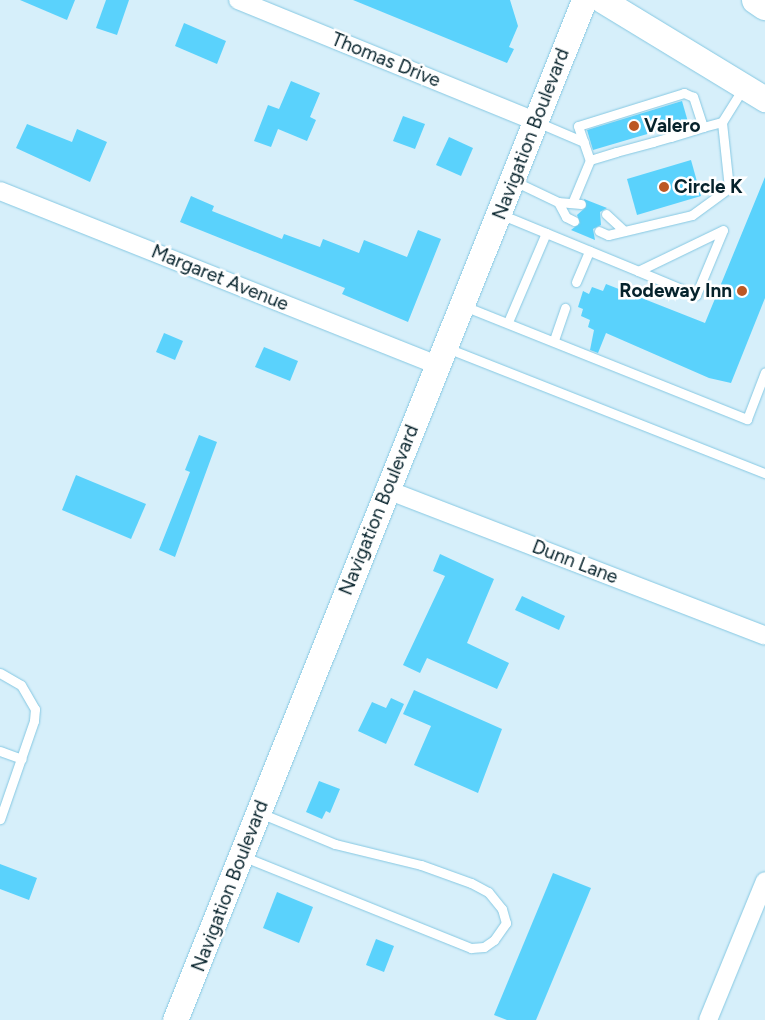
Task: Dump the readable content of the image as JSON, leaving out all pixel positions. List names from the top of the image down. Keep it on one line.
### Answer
{"streets":{"street":["Thomas Drive","Navigation Boulevard","Margaret Avenue","Dunn Lane"]},"crossings":[["Thomas Drive","Navigation Boulevard"],["Navigation Boulevard","Margaret Avenue"],["Navigation Boulevard","Dunn Lane"]],"places":["Valero","Circle K","Rodeway Inn"]}
